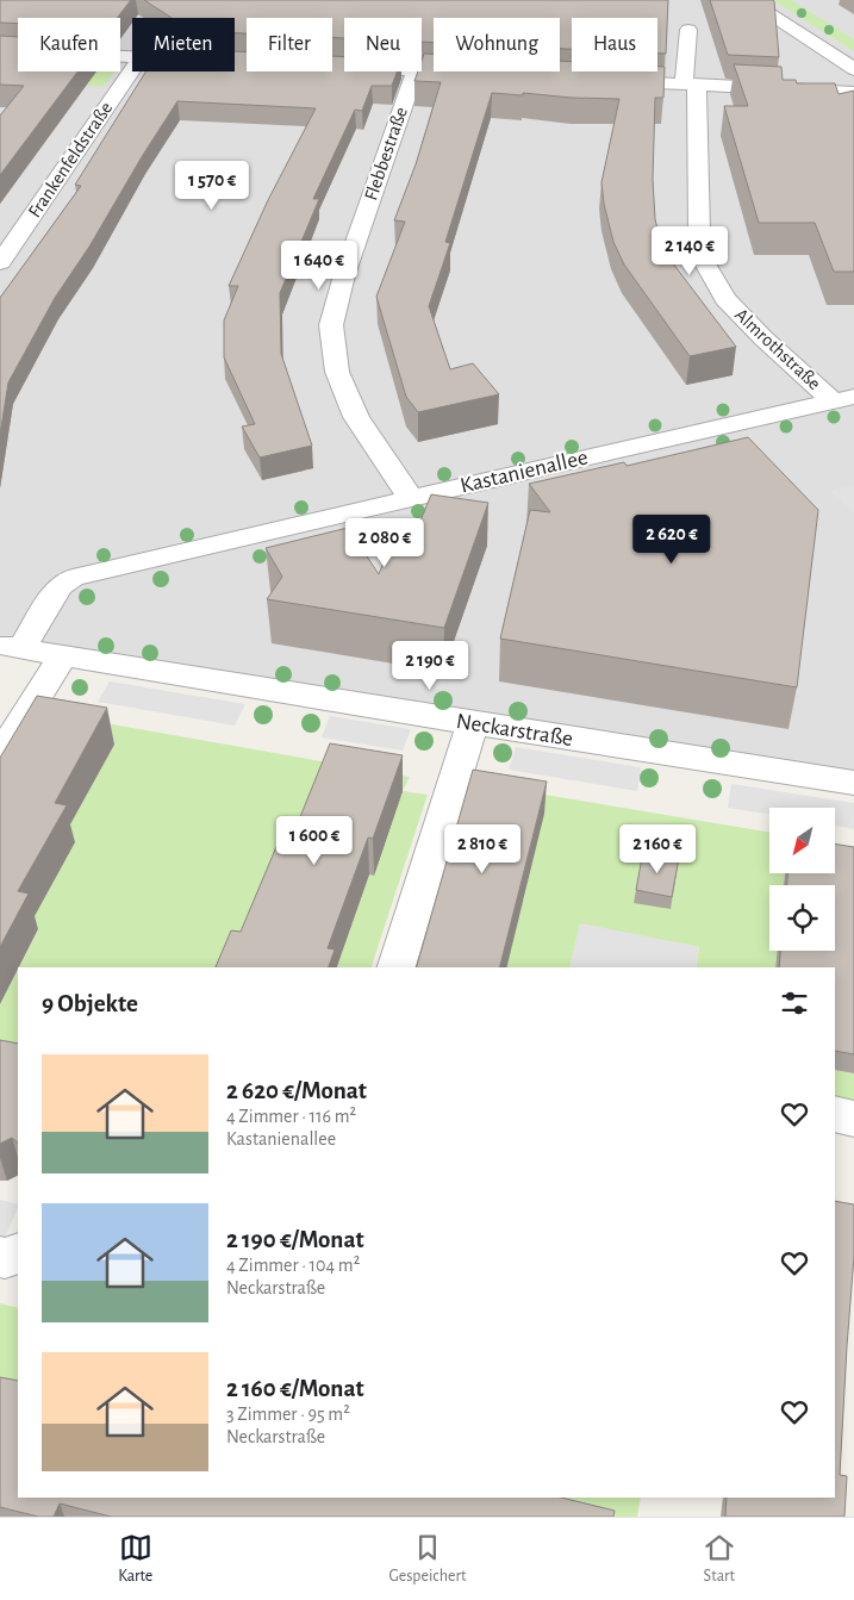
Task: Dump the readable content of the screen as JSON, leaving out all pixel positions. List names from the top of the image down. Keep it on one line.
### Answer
{"streets":{"street":["Flebbestraße","Frankenfeldstraße","Almrothstraße","Kastanienallee","Neckarstraße"]},"crossings":[["Flebbestraße","Kastanienallee"],["Almrothstraße","Kastanienallee"],["Kastanienallee","Neckarstraße"]],"north":"bottom left","page":{"chip":["Kaufen","Mieten","Filter","Neu","Wohnung","Haus"],"price":["1 570 €","2 140 €","1 640 €","2 620 €","2 080 €","2 190 €","1 600 €","2 810 €","2 160 €"],"heading":"9 Objekte","list":[{"name":"2 620 €/Monat","note":"4 Zimmer · 116 m² · Kastanienallee"},{"name":"2 190 €/Monat","note":"4 Zimmer · 104 m² · Neckarstraße"},{"name":"2 160 €/Monat","note":"3 Zimmer · 95 m² · Neckarstraße"}],"tabs":["Karte","Gespeichert","Start"]}}
